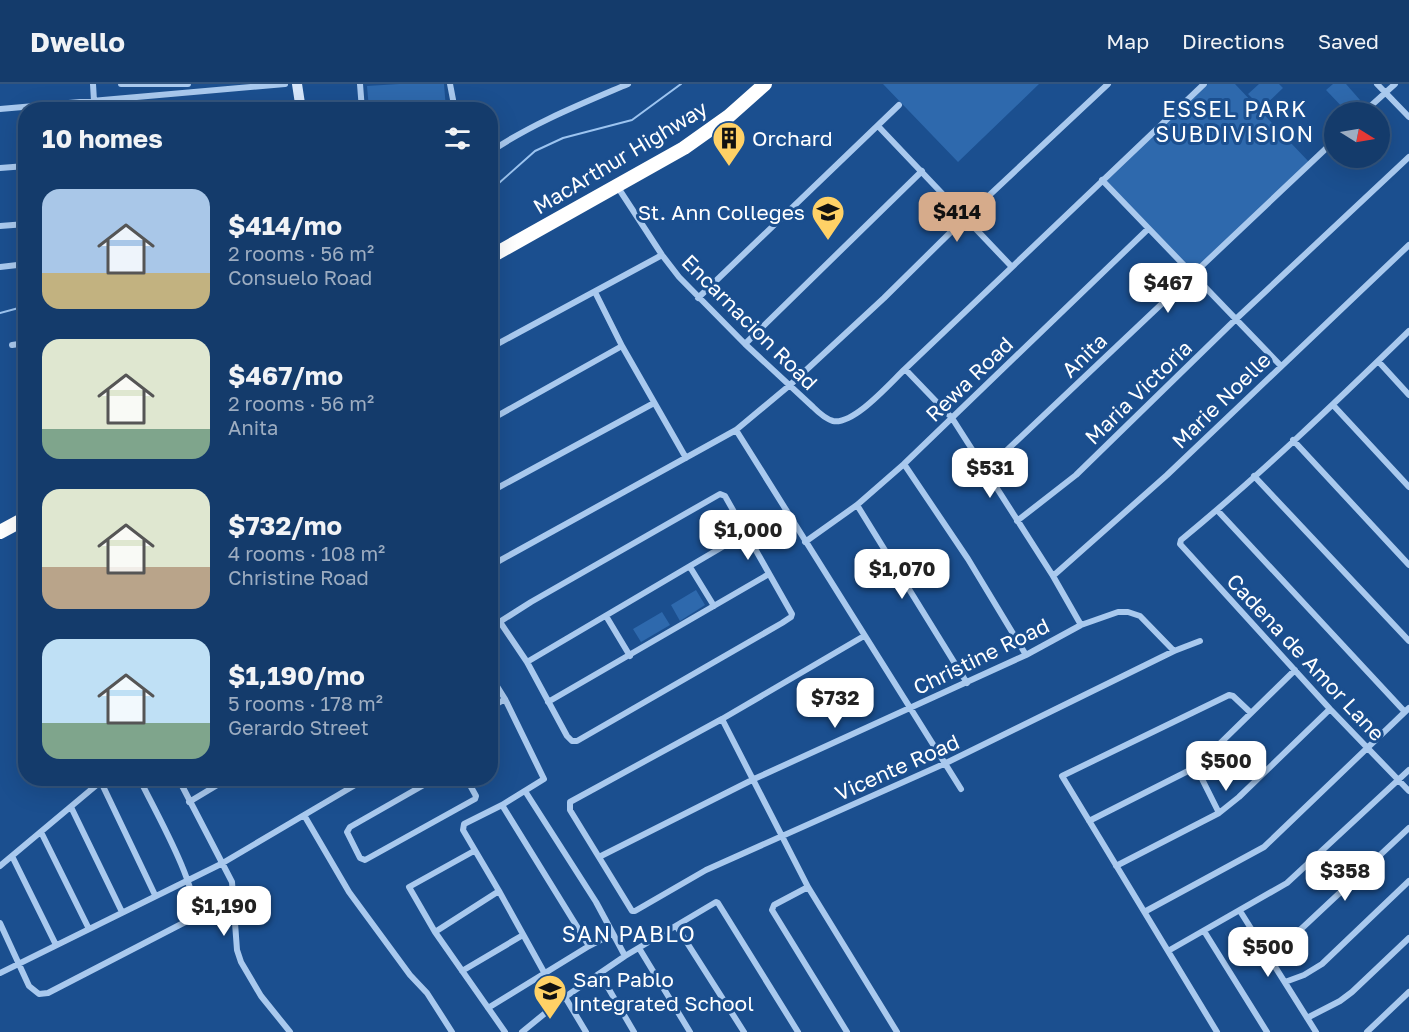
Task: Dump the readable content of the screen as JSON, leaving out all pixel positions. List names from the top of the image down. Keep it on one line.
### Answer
{"streets":{"highway":["MacArthur Highway"],"street":["Encarnacion Road","Anita","Rewa Road","Maria Victoria","Marie Noelle","Christine Road","Cadena de Amor Lane","Vicente Road"]},"crossings":[["MacArthur Highway","Encarnacion Road"],["Christine Road","Vicente Road"]],"districts":["ESSEL PARK SUBDIVISION","SAN PABLO"],"places":{"building":["Orchard"],"school or university":["St. Ann Colleges","San Pablo Integrated School"]},"north":"right","page":{"header":"Dwello","nav":["Map","Directions","Saved"],"heading":"10 homes","list":[{"name":"$414/mo","note":"2 rooms · 56 m² · Consuelo Road"},{"name":"$467/mo","note":"2 rooms · 56 m² · Anita"},{"name":"$732/mo","note":"4 rooms · 108 m² · Christine Road"},{"name":"$1,190/mo","note":"5 rooms · 178 m² · Gerardo Street"}],"price":["$414","$467","$531","$1,000","$1,070","$732","$500","$358","$1,190","$500"]}}
